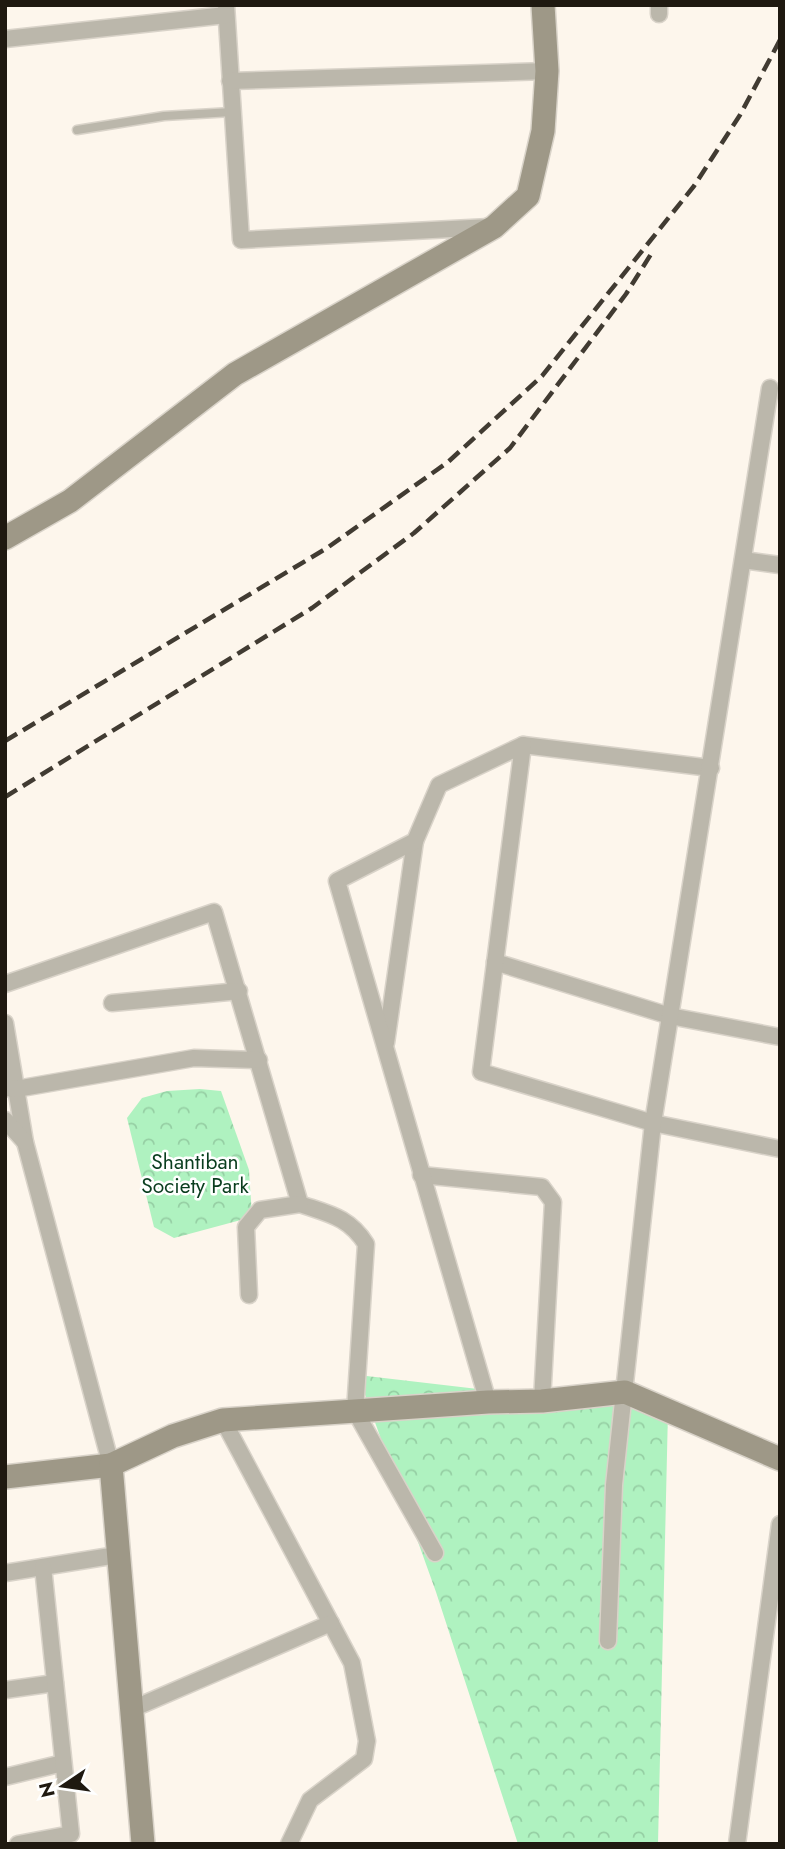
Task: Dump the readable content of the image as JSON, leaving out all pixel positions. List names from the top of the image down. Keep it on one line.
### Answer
{"parks":["Shantiban Society Park"],"north":"left"}
